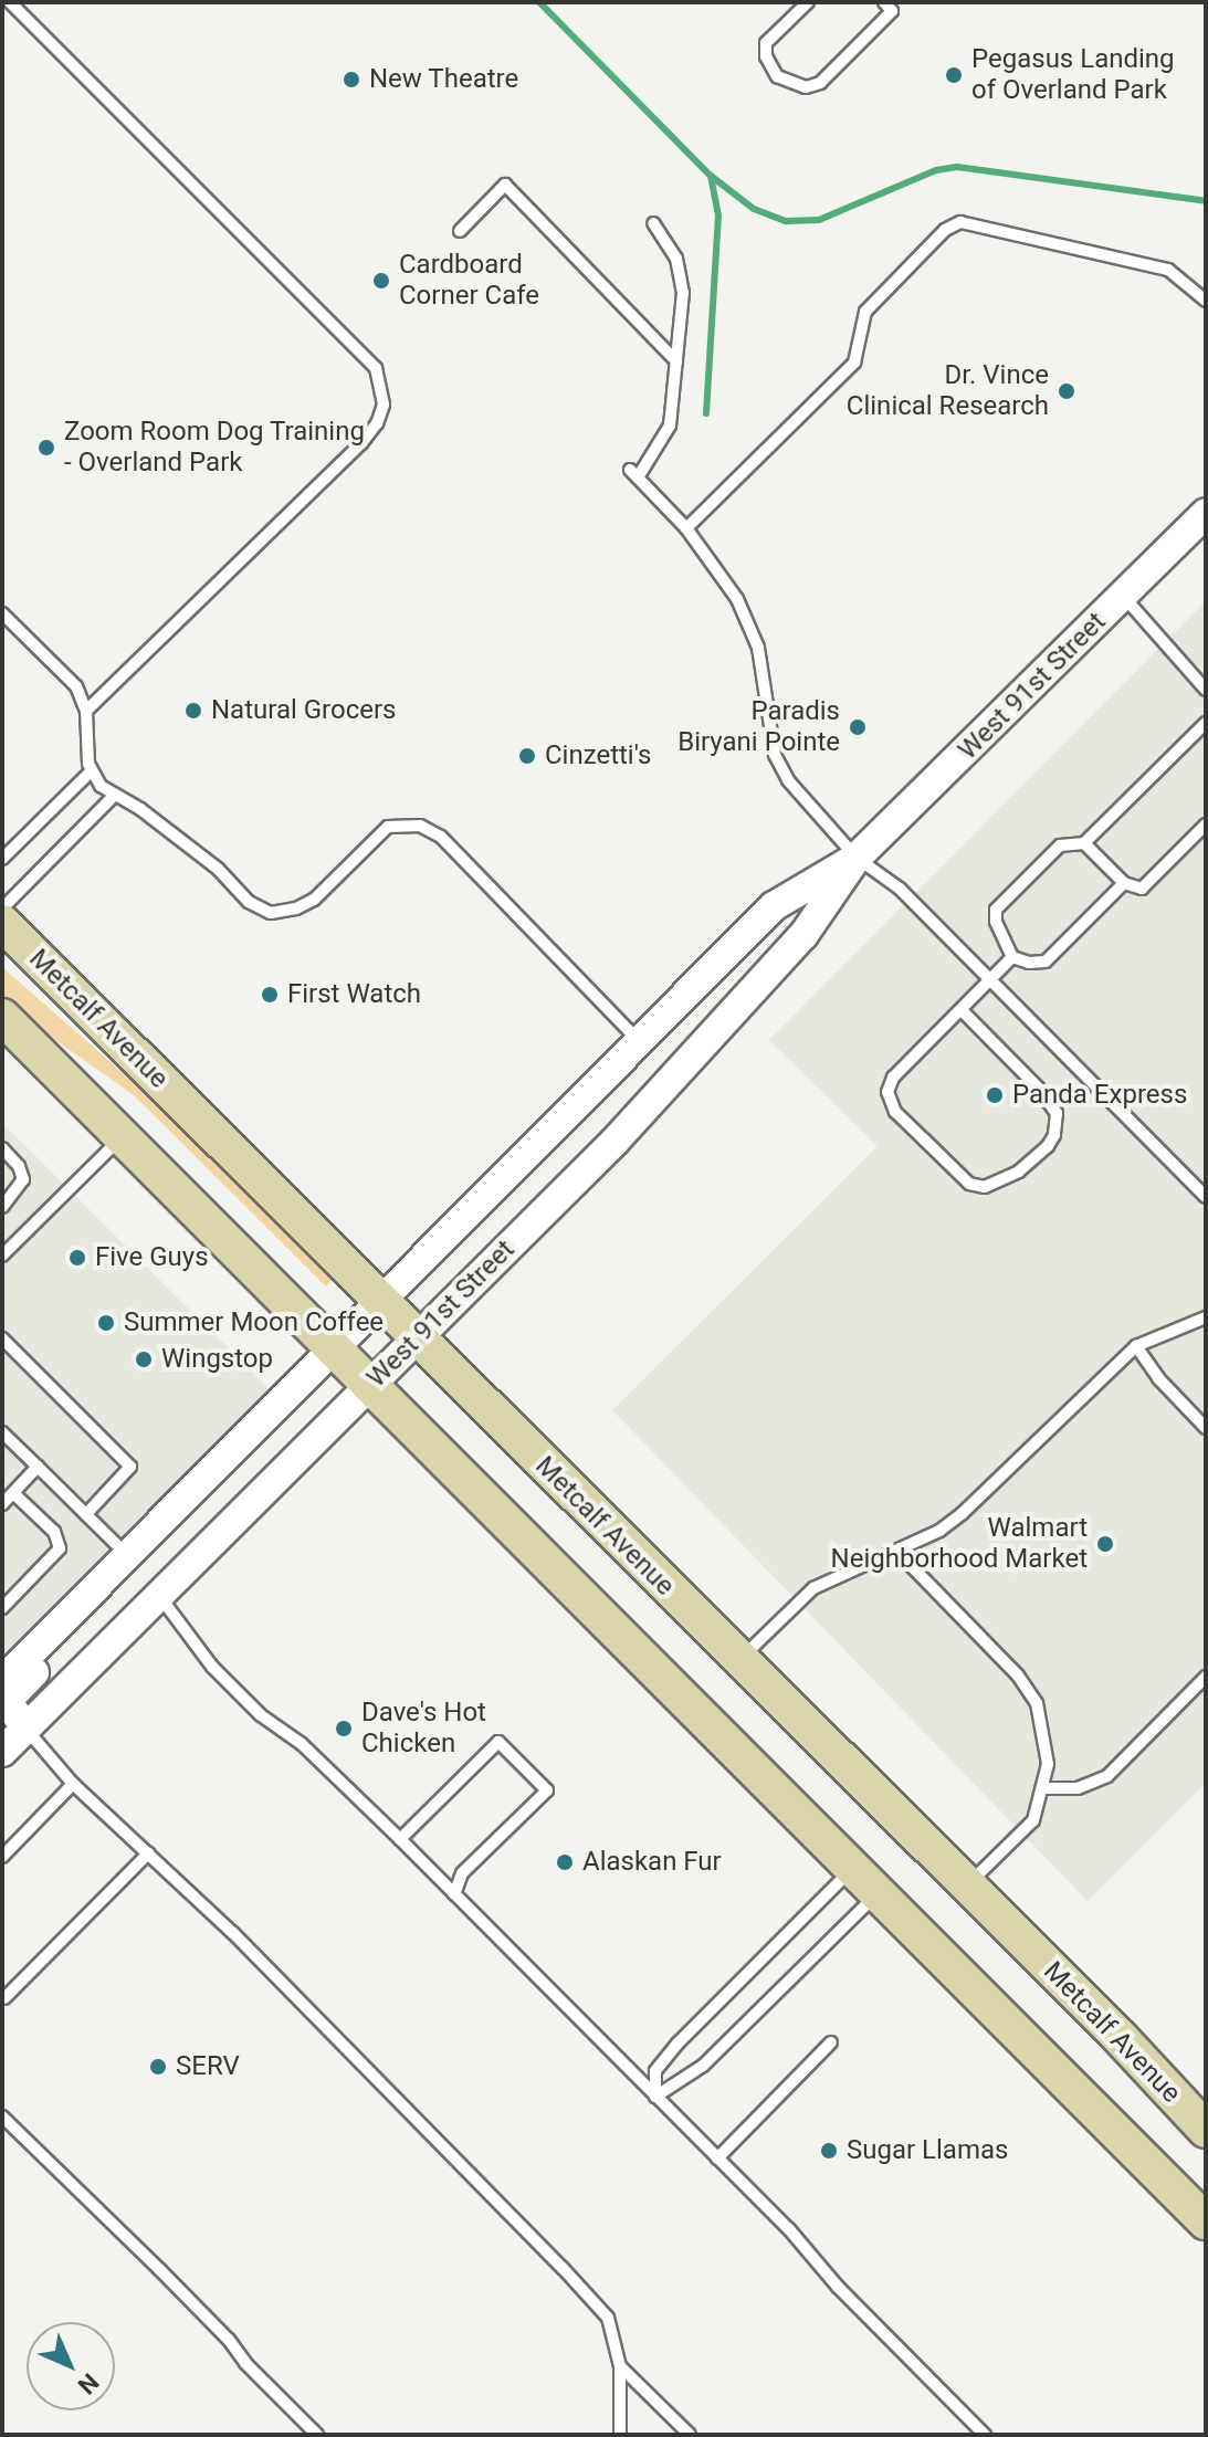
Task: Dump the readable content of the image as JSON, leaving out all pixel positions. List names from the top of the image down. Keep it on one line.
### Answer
{"streets":{"main road":["Metcalf Avenue"],"street":["West 91st Street"]},"crossings":[["West 91st Street","Metcalf Avenue"]],"places":["Pegasus Landing of Overland Park","New Theatre","Cardboard Corner Cafe","Dr. Vince Clinical Research","Zoom Room Dog Training - Overland Park","Natural Grocers","Paradis Biryani Pointe","Cinzetti's","First Watch","Panda Express","Five Guys","Summer Moon Coffee","Wingstop","Walmart Neighborhood Market","Dave's Hot Chicken","Alaskan Fur","SERV","Sugar Llamas"],"north":"bottom right"}
